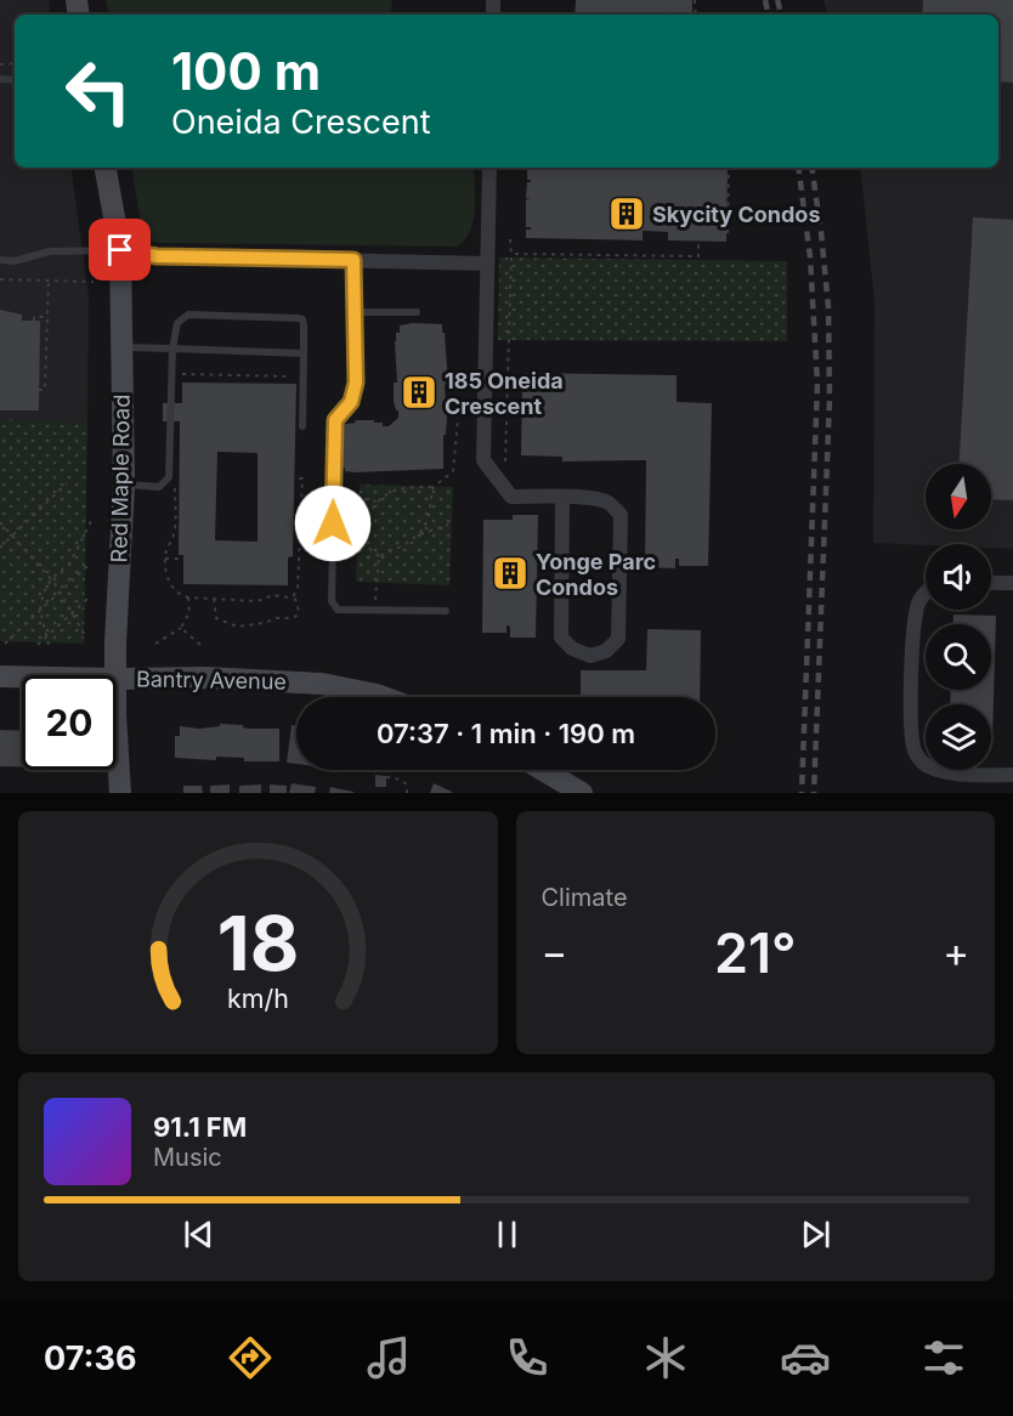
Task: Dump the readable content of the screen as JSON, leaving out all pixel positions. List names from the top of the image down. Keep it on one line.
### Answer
{"streets":{"street":["Red Maple Road","Bantry Avenue"]},"places":{"building":["Skycity Condos","185 Oneida Crescent","Yonge Parc Condos"]},"north":"bottom","page":{"turn":["100 m","Oneida Crescent"],"limit":"20","trip":"07:37 · 1 min · 190 m","tile":"Climate","heat":["−","21°","+"],"song":["91.1 FM","Music"],"tabs":"07:36","gauge":["18","km/h"]}}
